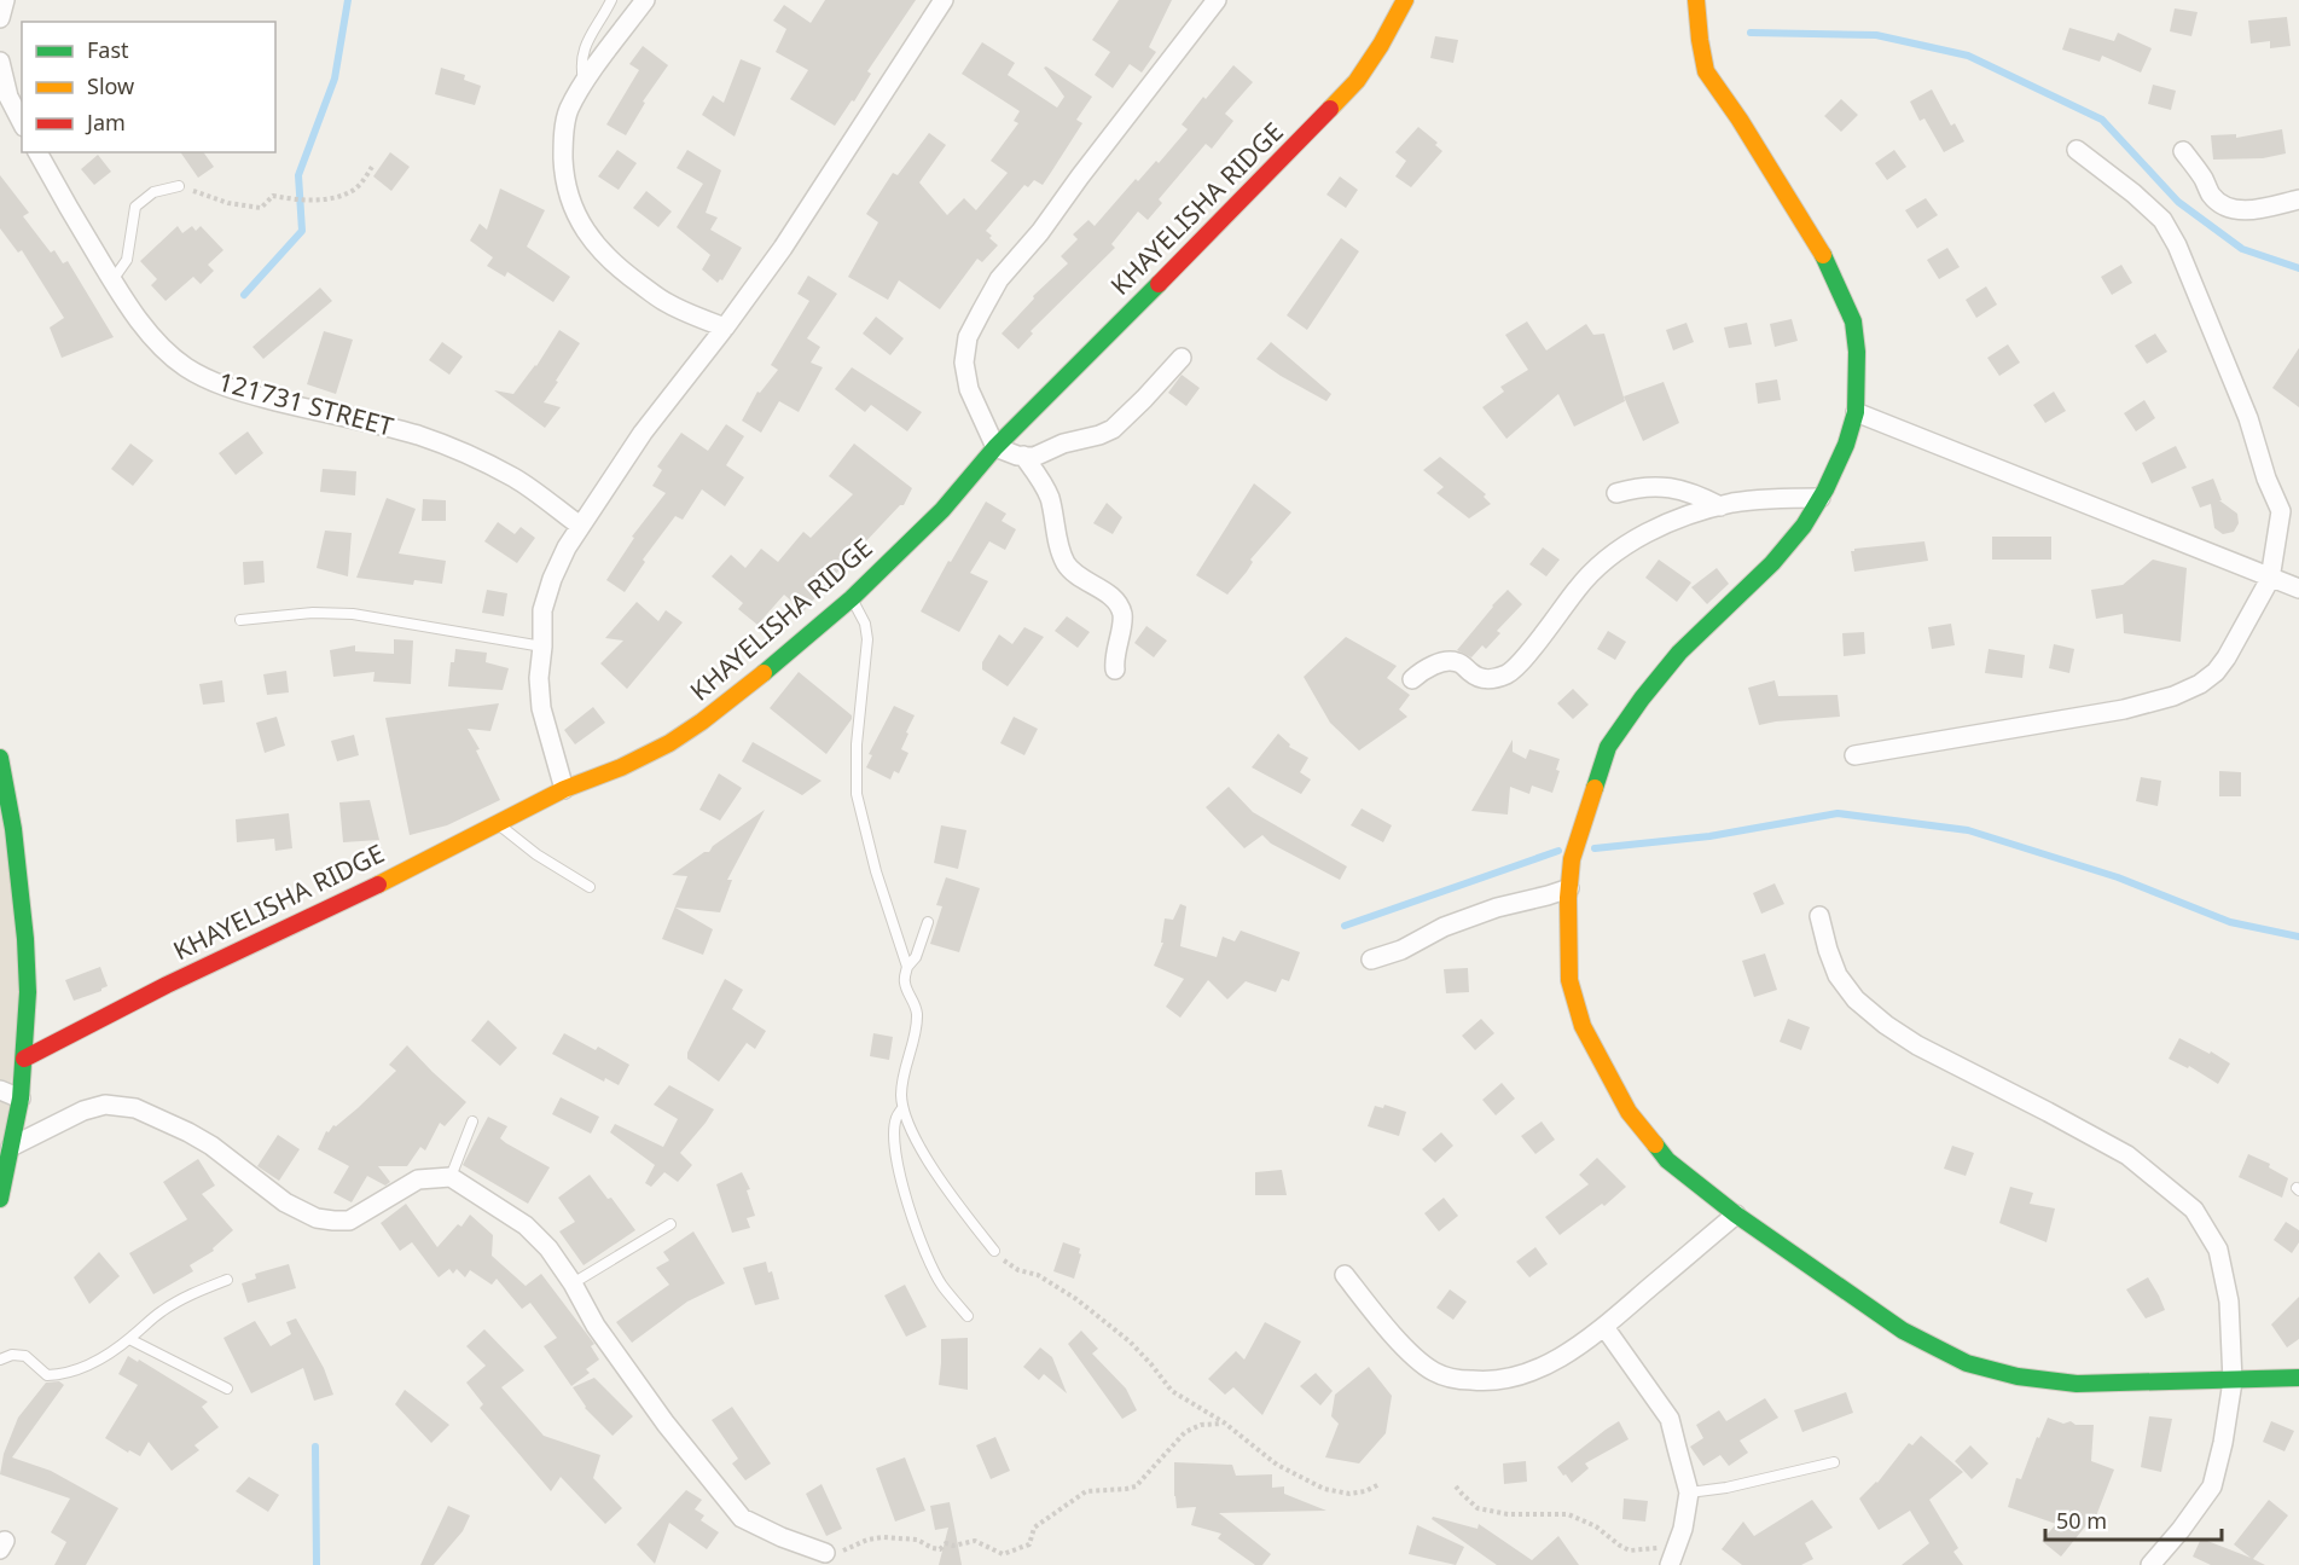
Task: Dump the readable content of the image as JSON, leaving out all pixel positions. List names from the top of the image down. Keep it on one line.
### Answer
{"streets":{"street":["KHAYELISHA RIDGE","121731 STREET"]},"legend":["Fast","Slow","Jam"],"scale_bar":"50 m"}
